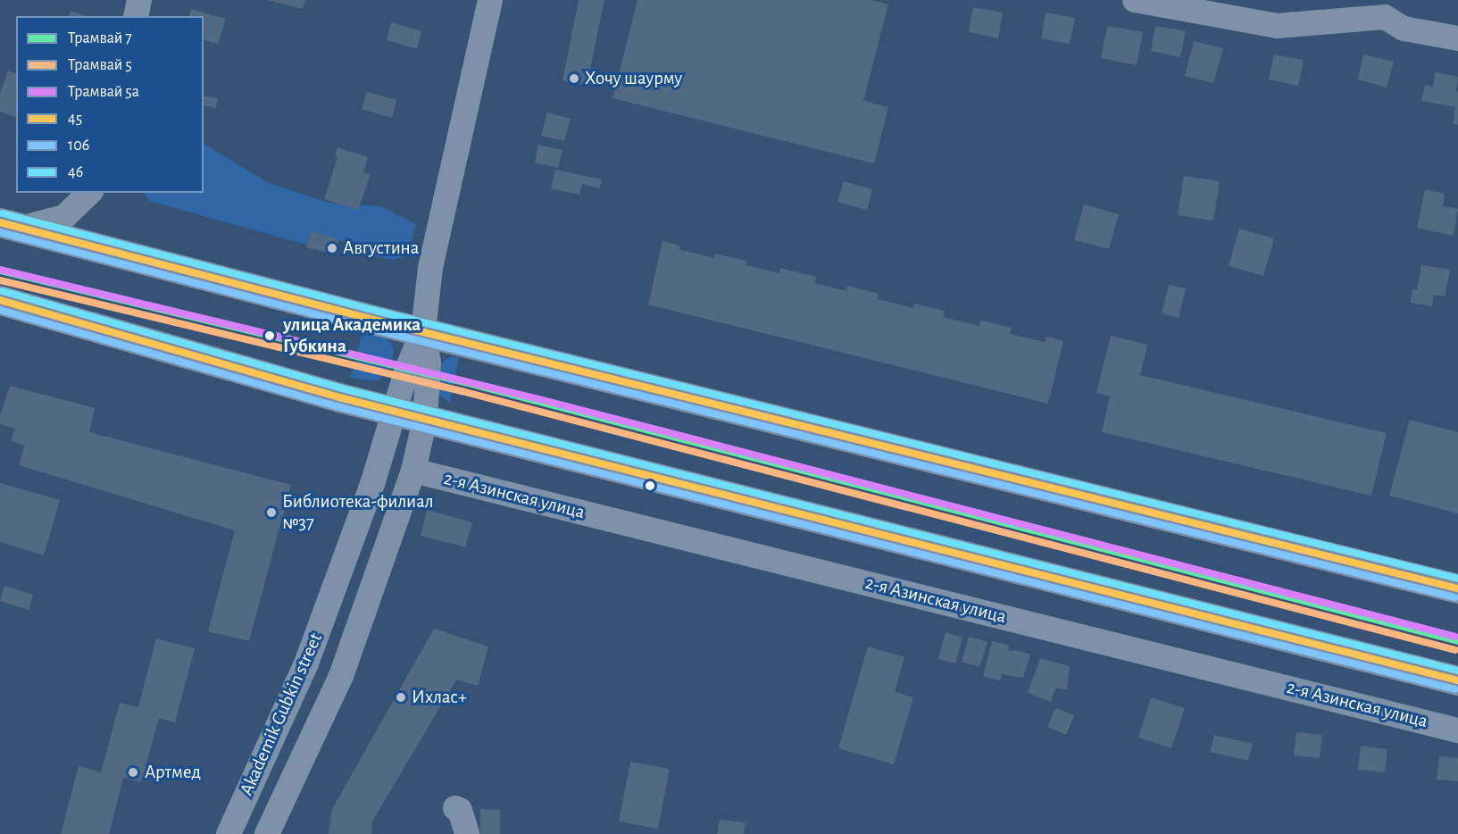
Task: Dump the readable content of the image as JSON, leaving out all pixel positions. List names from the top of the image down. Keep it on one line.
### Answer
{"streets":{"street":["2-я Азинская улица","Akademik Gubkin street"]},"crossings":[["2-я Азинская улица","Akademik Gubkin street"]],"places":["Хочу шаурму","Августина","улица Академика Губкина","Библиотека-филиал №37","Ихлас+","Артмед"],"lines":["transit line 46","transit line 45","transit line 106","tram line 5а","tram line 7","tram line 5"],"legend":["Трамвай 7","Трамвай 5","Трамвай 5а","45","106","46"]}
